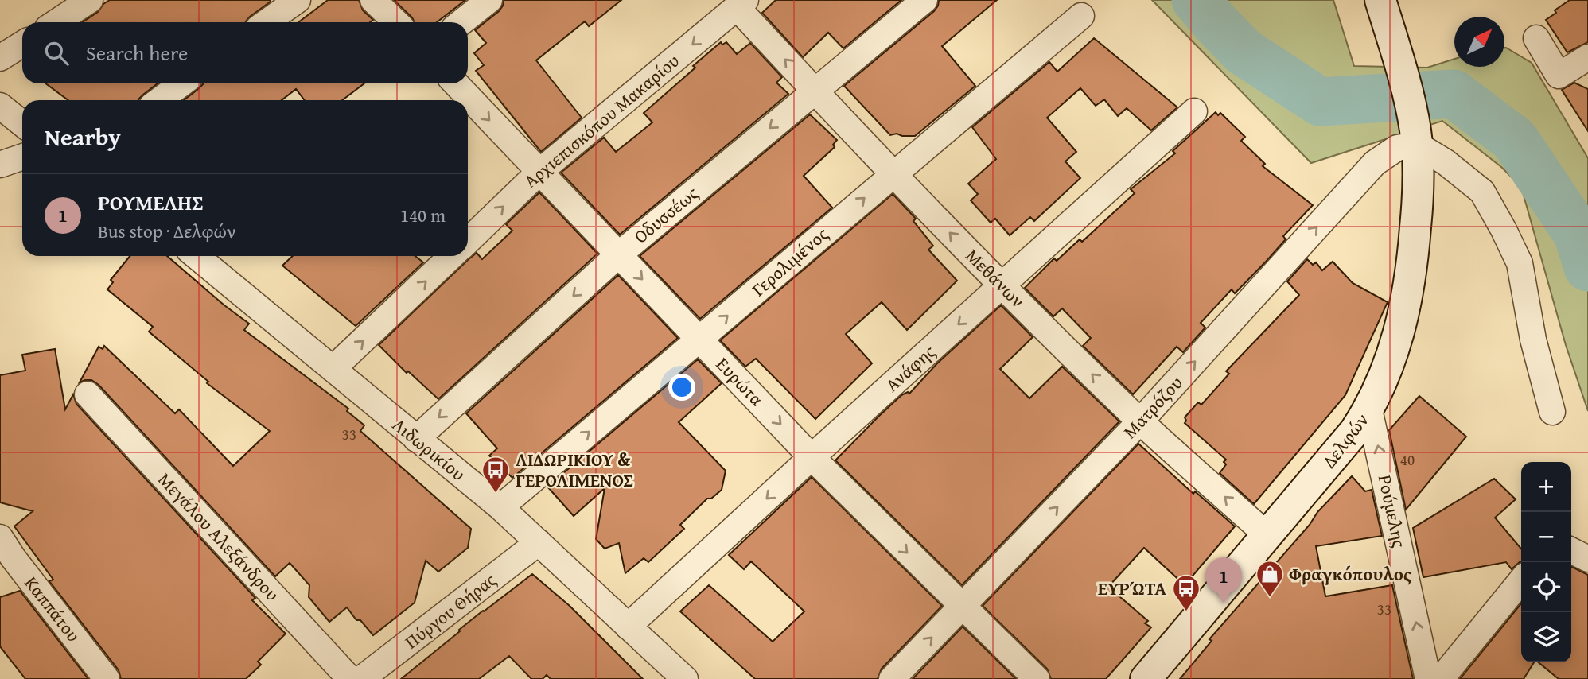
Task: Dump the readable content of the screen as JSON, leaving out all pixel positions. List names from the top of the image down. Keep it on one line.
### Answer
{"streets":{"street":["Αρχιεπισκόπου Μακαρίου","Οδυσσέως","Γερολιμένος","Μεθάνων","Ανάφης","Ευρώτα","Ματρόζου","Δελφών","Λιδωρικίου","Ρούμελης","Μεγάλου Αλεξάνδρου","Καππάτου","Πύργου Θήρας"]},"crossings":[["Αρχιεπισκόπου Μακαρίου","Μεθάνων"],["Αρχιεπισκόπου Μακαρίου","Ευρώτα"],["Οδυσσέως","Μεθάνων"],["Οδυσσέως","Ευρώτα"],["Οδυσσέως","Λιδωρικίου"],["Γερολιμένος","Μεθάνων"],["Γερολιμένος","Ευρώτα"],["Γερολιμένος","Λιδωρικίου"],["Μεθάνων","Ανάφης"],["Μεθάνων","Ματρόζου"],["Μεθάνων","Δελφών"],["Ανάφης","Ευρώτα"],["Ανάφης","Λιδωρικίου"],["Ευρώτα","Ματρόζου"],["Ματρόζου","Δελφών"],["Δελφών","Ρούμελης"],["Λιδωρικίου","Πύργου Θήρας"]],"one_way":["Οδυσσέως","Γερολιμένος","Μεθάνων","Ανάφης","Ευρώτα","Ματρόζου","Ρούμελης"],"places":{"bus stop":["ΛΙΔΩΡΙΚΙΟΥ & ΓΕΡΟΛΙΜΕΝΟΣ","ΕΥΡΏΤΑ"],"shop":["Φραγκόπουλος"]},"house_numbers":["33","40","33"],"north":"top right","page":{"search":"Search here","heading":"Nearby","list":[{"mark":"1","name":"ΡΟΥΜΕΛΗΣ","note":"Bus stop · Δελφών","value":"140 m"}],"map_buttons":["+","−"],"pins":"1"}}
